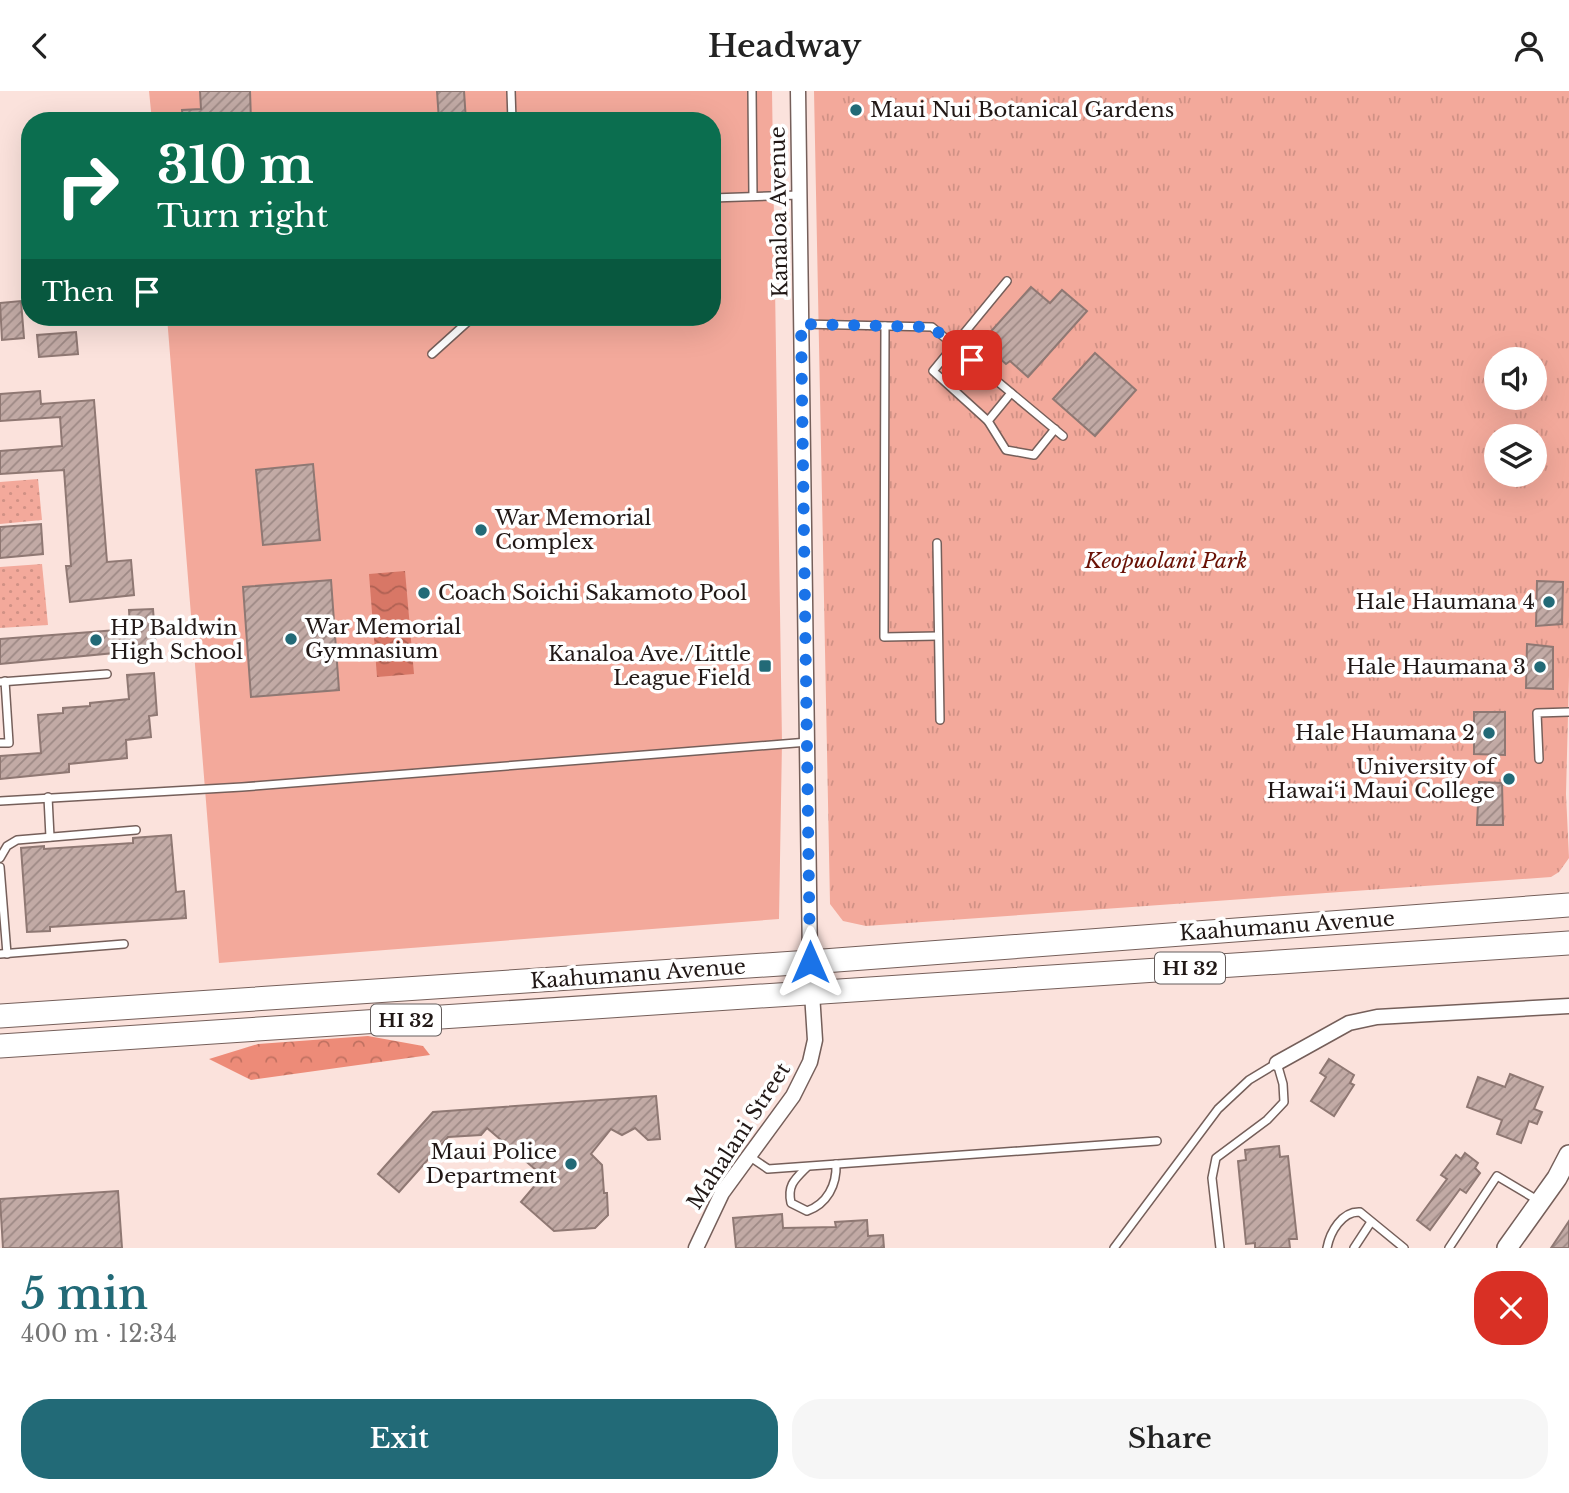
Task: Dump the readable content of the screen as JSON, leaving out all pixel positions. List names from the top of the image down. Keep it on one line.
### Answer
{"streets":{"main road":["Kaahumanu Avenue","HI 32"],"street":["Kanaloa Avenue","Mahalani Street"]},"crossings":[["Kanaloa Avenue","Kaahumanu Avenue"],["Kanaloa Avenue","Mahalani Street"],["Kaahumanu Avenue","Mahalani Street"]],"parks":["Keopuolani Park"],"places":{"other":["Maui Nui Botanical Gardens","War Memorial Complex","Coach Soichi Sakamoto Pool","Hale Haumana 4","War Memorial Gymnasium","HP Baldwin High School","Hale Haumana 3","Hale Haumana 2","University of Hawai‘i Maui College","Maui Police Department"],"transit":["Kanaloa Ave./Little League Field"]},"page":{"header":"Headway","turn":["310 m","Turn right"],"then":"Then","heading":["5 min","400 m · 12:34"],"buttons":["Exit","Share"]}}
